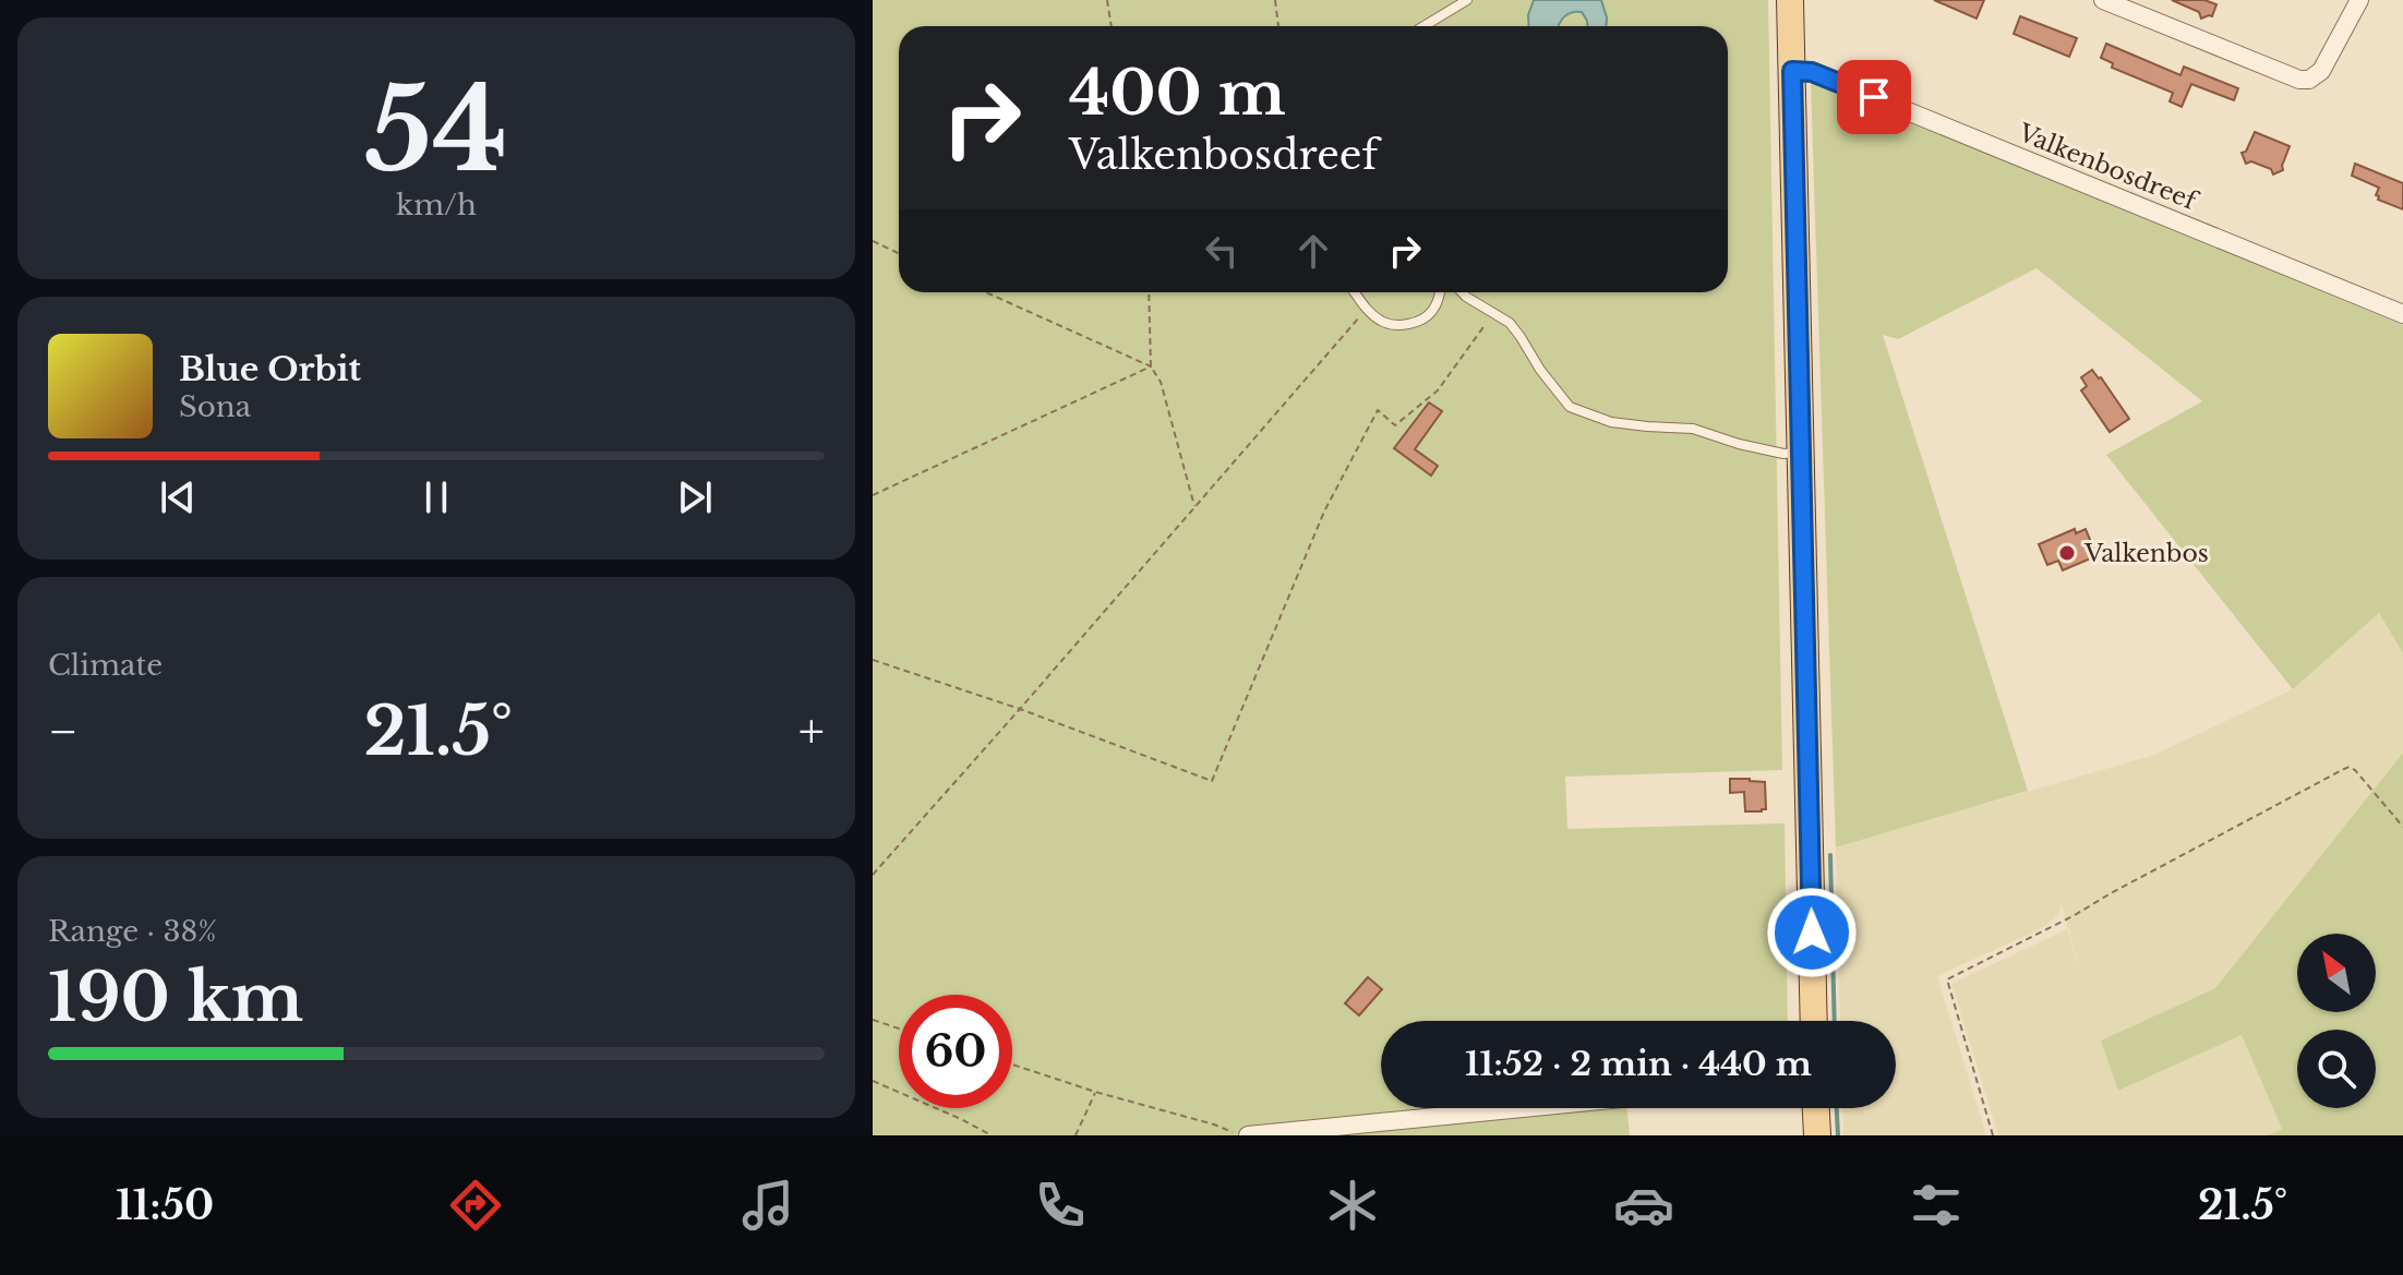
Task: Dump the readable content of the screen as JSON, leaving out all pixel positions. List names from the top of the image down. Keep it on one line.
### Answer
{"streets":{"street":["Valkenbosdreef"]},"places":["Valkenbos"],"north":"top left","page":{"tile":[["54","km/h"],"Climate",["Range · 38%","190 km"]],"turn":["400 m","Valkenbosdreef"],"song":["Blue Orbit","Sona"],"heat":["−","21.5°","+"],"limit":"60","trip":"11:52 · 2 min · 440 m","tabs":["11:50","21.5°"]}}
